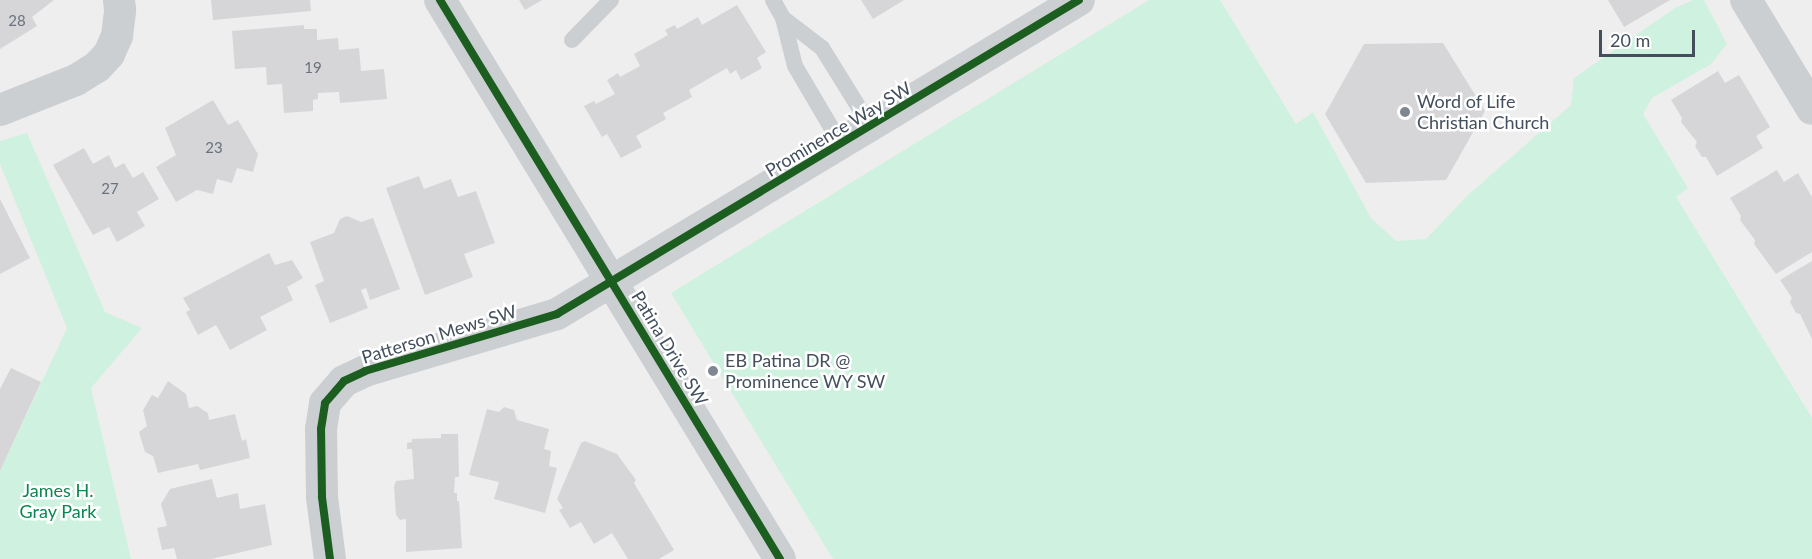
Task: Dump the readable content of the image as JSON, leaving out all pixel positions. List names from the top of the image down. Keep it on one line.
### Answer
{"streets":{"street":["Prominence Way SW","Patterson Mews SW","Patina Drive SW"]},"crossings":[["Prominence Way SW","Patterson Mews SW"],["Prominence Way SW","Patina Drive SW"],["Patterson Mews SW","Patina Drive SW"]],"parks":["James H. Gray Park"],"places":["Word of Life Christian Church","EB Patina DR @ Prominence WY SW"],"house_numbers":["28","19","23","27"],"scale_bar":"20 m"}
